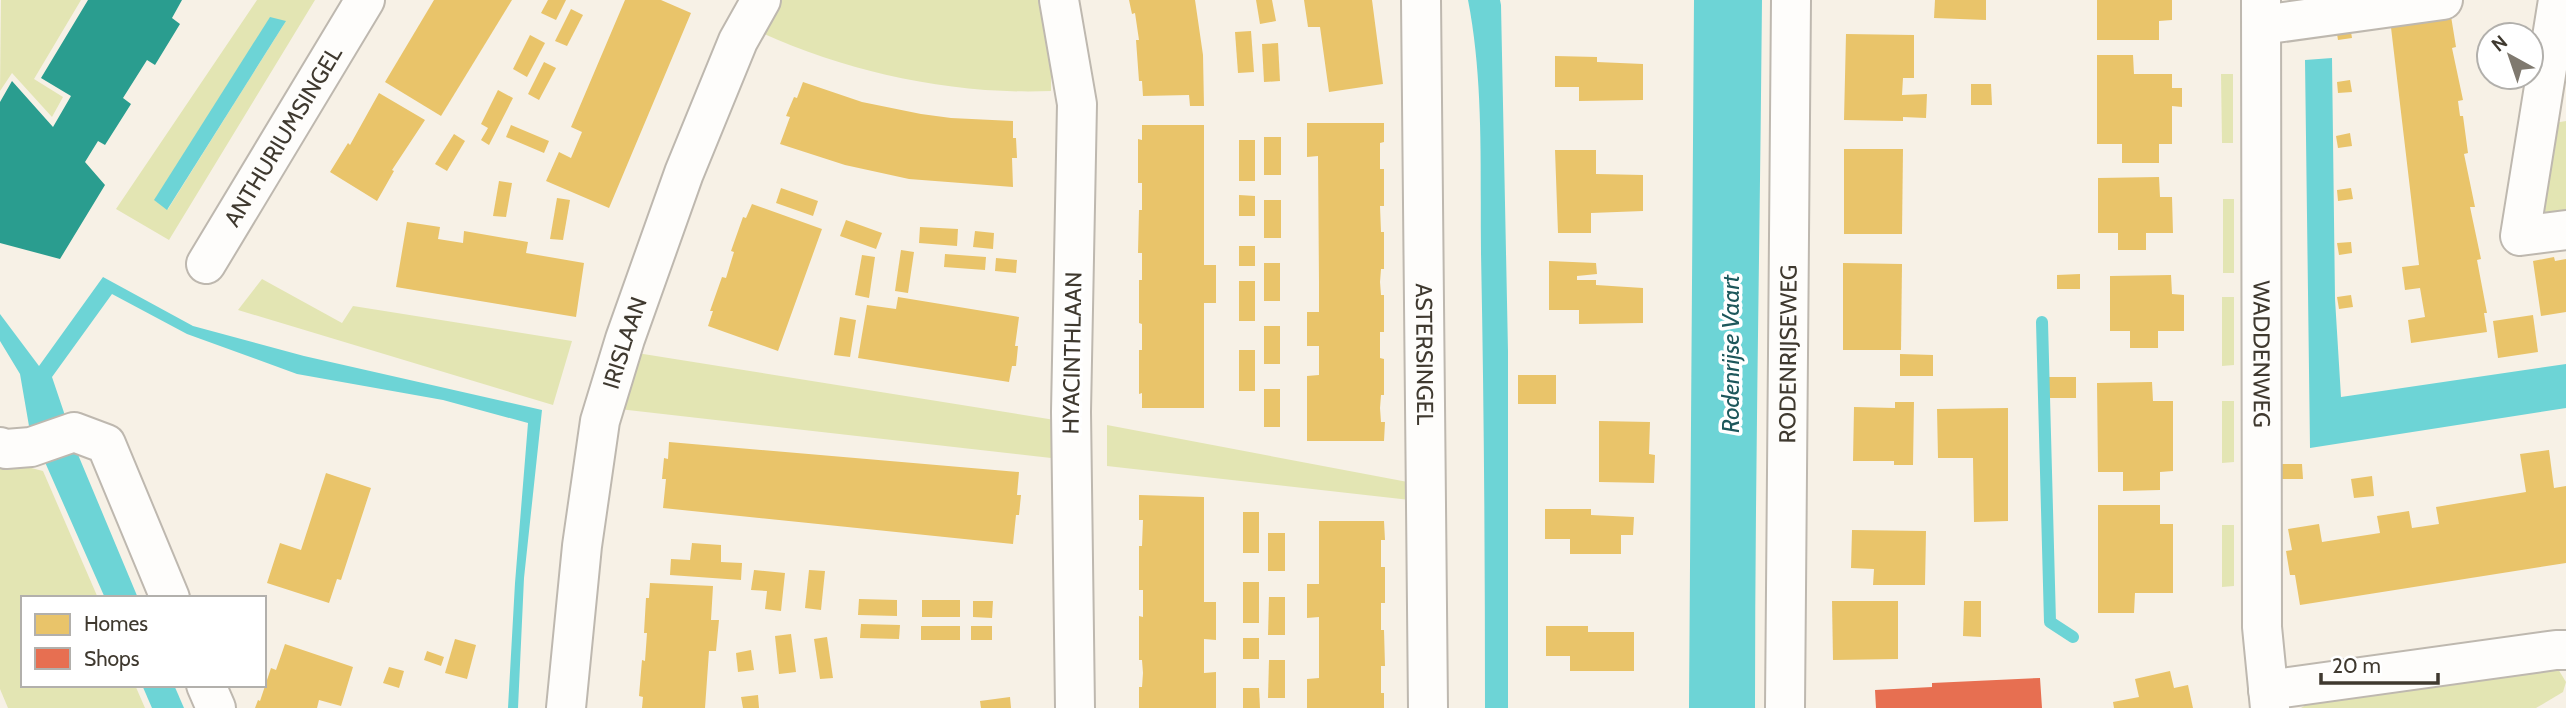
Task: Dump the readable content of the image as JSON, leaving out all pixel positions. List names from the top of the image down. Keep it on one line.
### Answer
{"streets":{"street":["ANTHURIUMSINGEL","IRISLAAN","HYACINTHLAAN","ASTERSINGEL","RODENRIJSEWEG","WADDENWEG"]},"water":["Rodenrijse Vaart"],"legend":["Homes","Shops"],"scale_bar":"20 m","north":"top left"}
